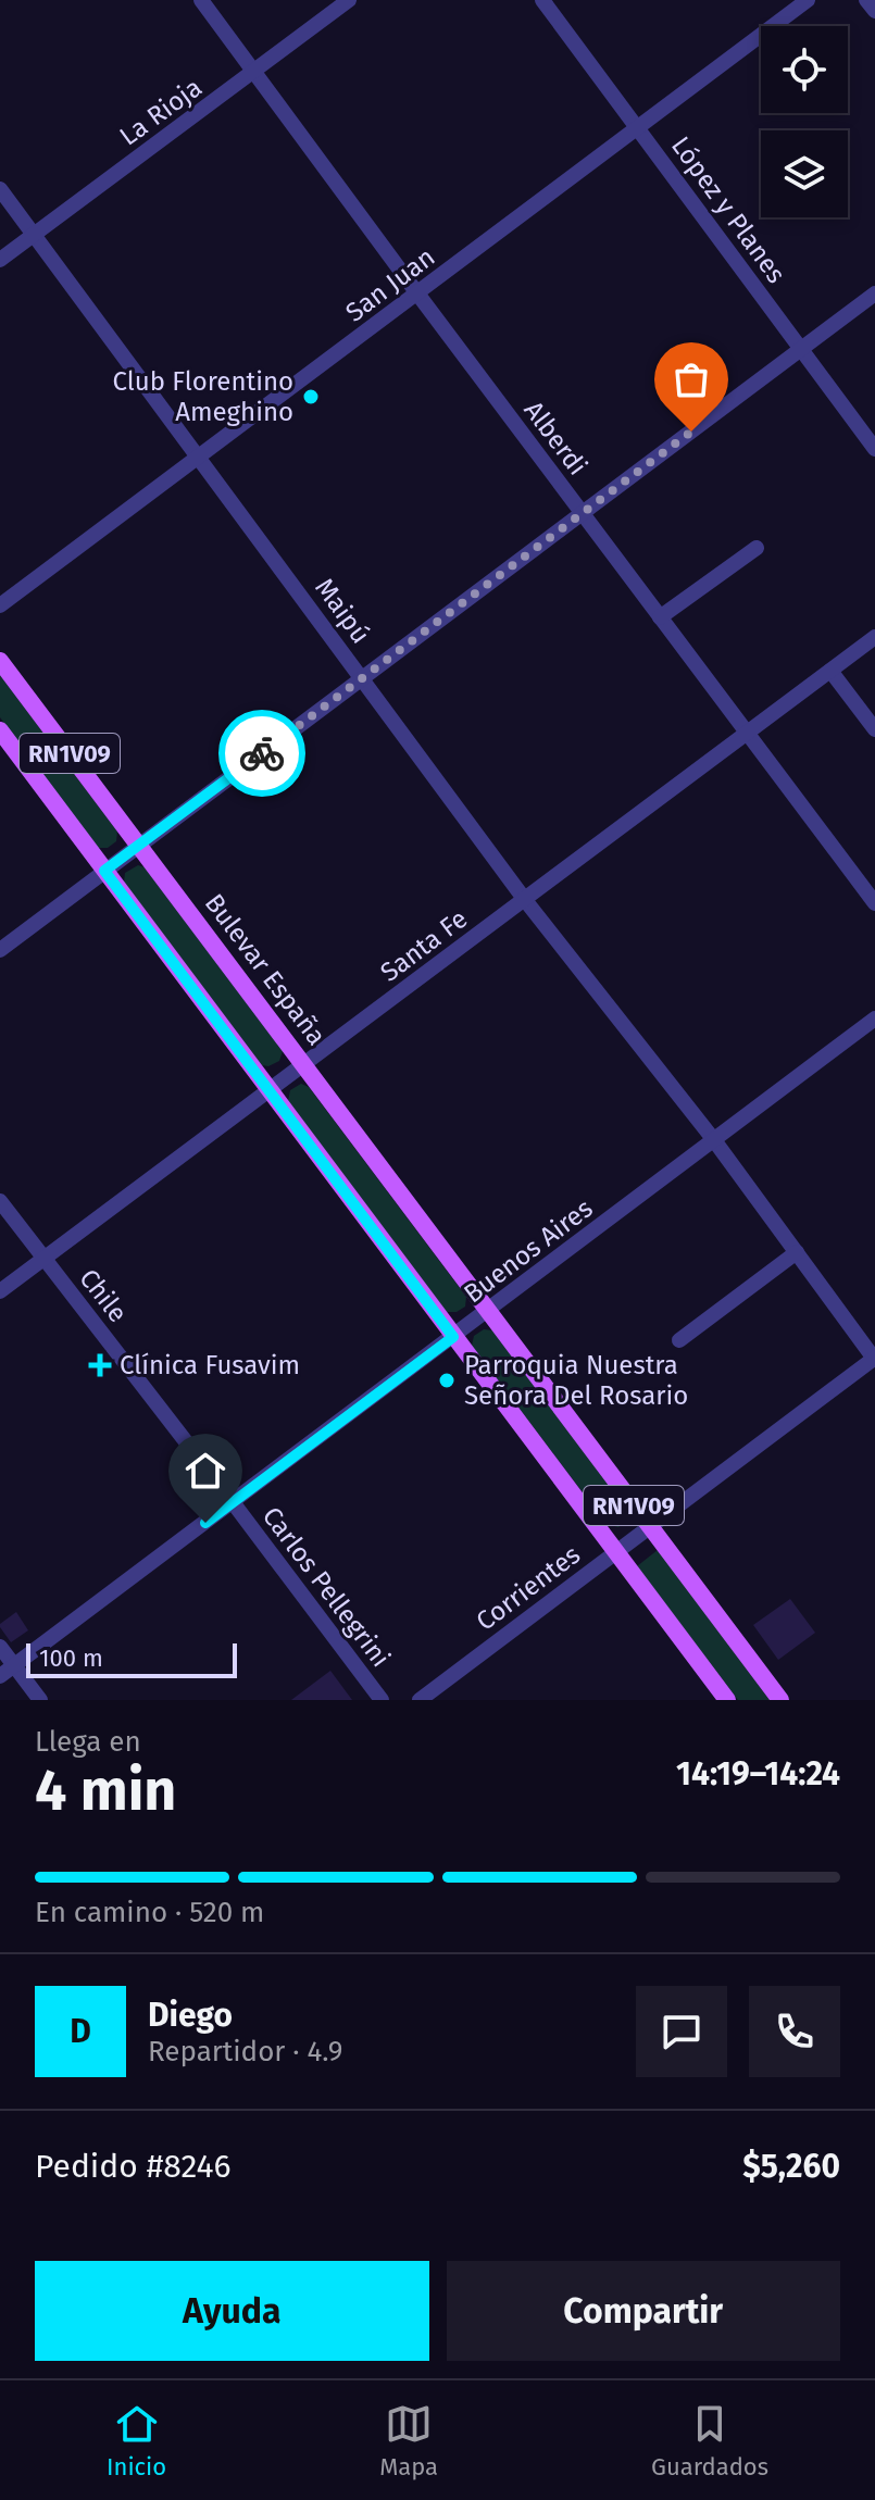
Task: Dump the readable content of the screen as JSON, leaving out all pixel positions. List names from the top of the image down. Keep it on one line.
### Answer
{"streets":{"main road":["RN1V09","Bulevar España"],"street":["La Rioja","López y Planes","San Juan","Alberdi","Maipú","Santa Fe","Buenos Aires","Chile","Carlos Pellegrini","Corrientes"]},"crossings":[["La Rioja","Alberdi"],["La Rioja","Maipú"],["López y Planes","San Juan"],["San Juan","Alberdi"],["San Juan","Maipú"],["Alberdi","Santa Fe"],["Maipú","Santa Fe"],["Maipú","Buenos Aires"],["Maipú","Corrientes"],["RN1V09","Santa Fe"],["RN1V09","Bulevar España"],["RN1V09","Buenos Aires"],["RN1V09","Corrientes"],["Santa Fe","Bulevar España"],["Santa Fe","Chile"],["Bulevar España","Buenos Aires"],["Buenos Aires","Chile"],["Buenos Aires","Carlos Pellegrini"],["Chile","Carlos Pellegrini"]],"places":{"other":["Club Florentino Ameghino","Parroquia Nuestra Señora Del Rosario"],"health":["Clínica Fusavim"]},"scale_bar":"100 m","page":{"scale":"100 m","heading":["4 min","Llega en","14:19–14:24"],"panel":["Diego","Repartidor · 4.9","Pedido #8246","$5,260"],"bar":"En camino · 520 m","round":"D","buttons":["Ayuda","Compartir"],"tabs":["Inicio","Mapa","Guardados"]}}
